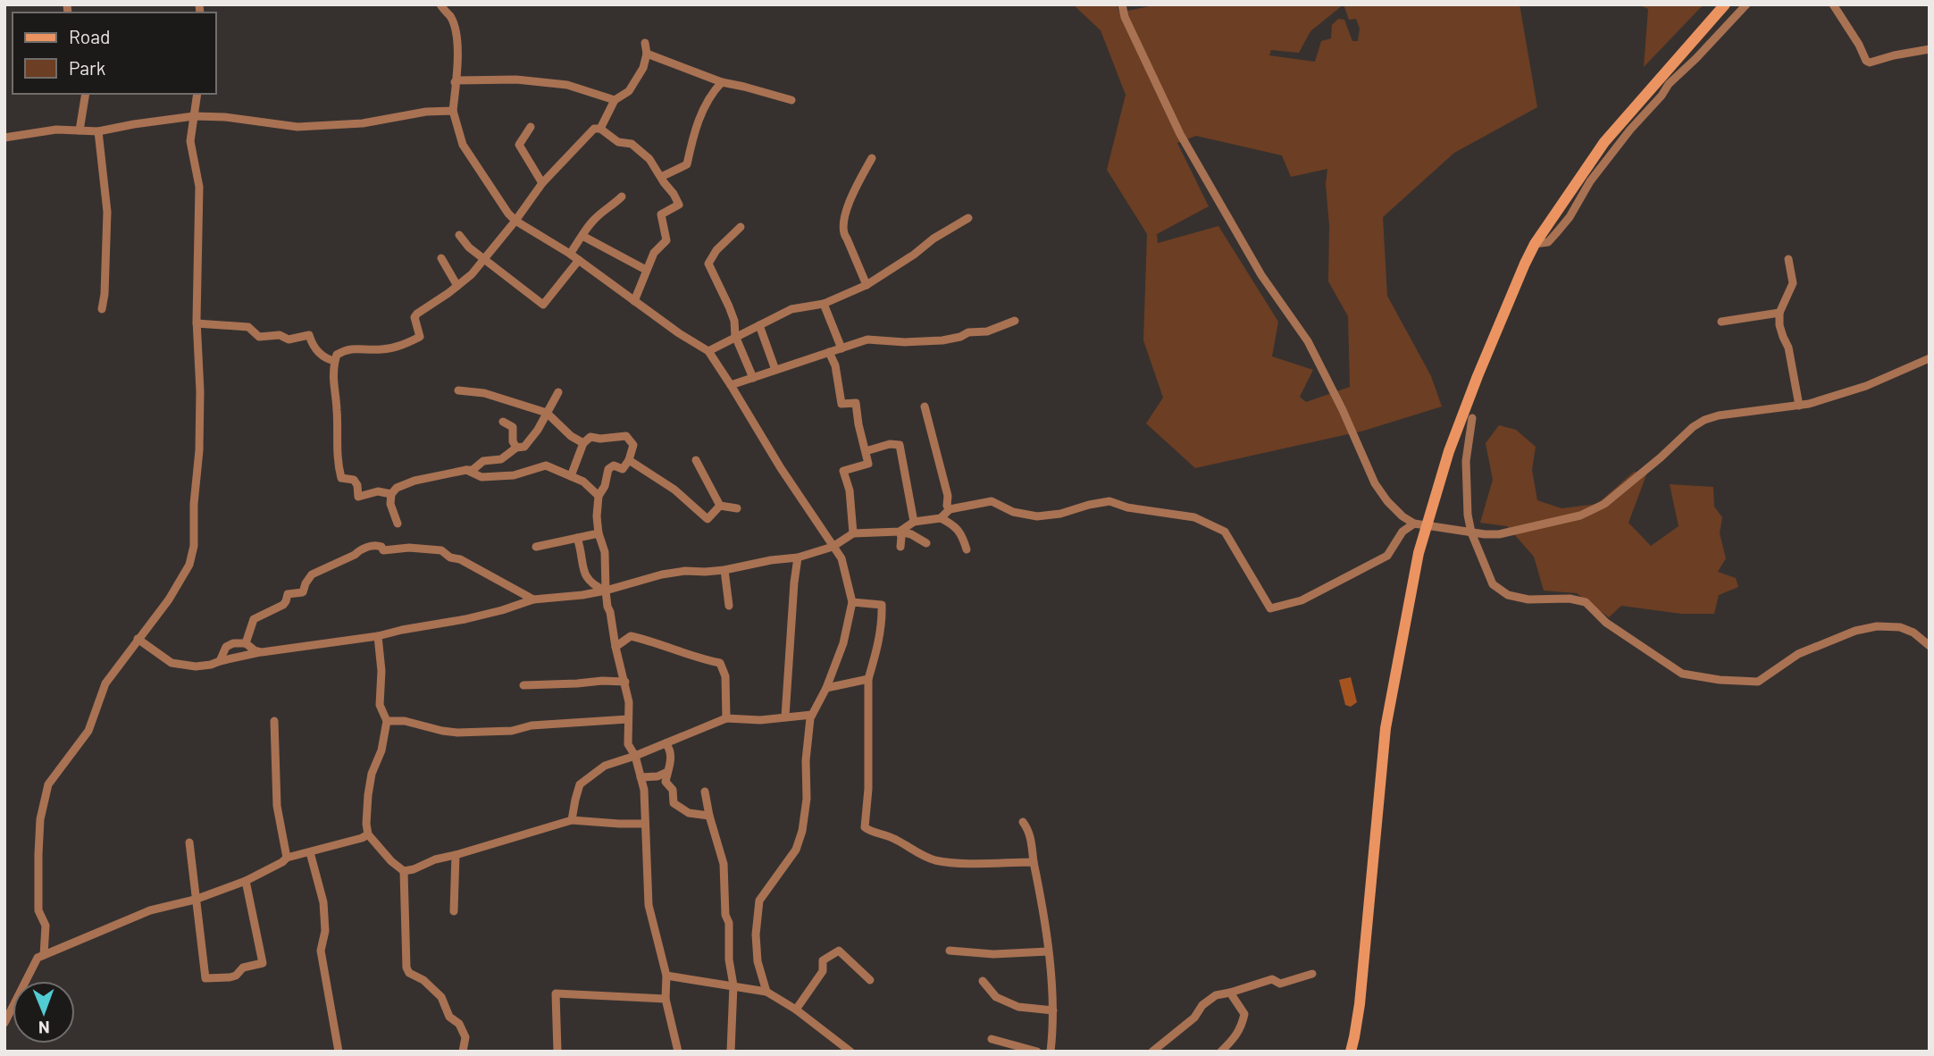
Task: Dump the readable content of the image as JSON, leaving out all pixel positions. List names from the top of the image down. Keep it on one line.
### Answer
{"legend":["Road","Park"],"north":"bottom"}
